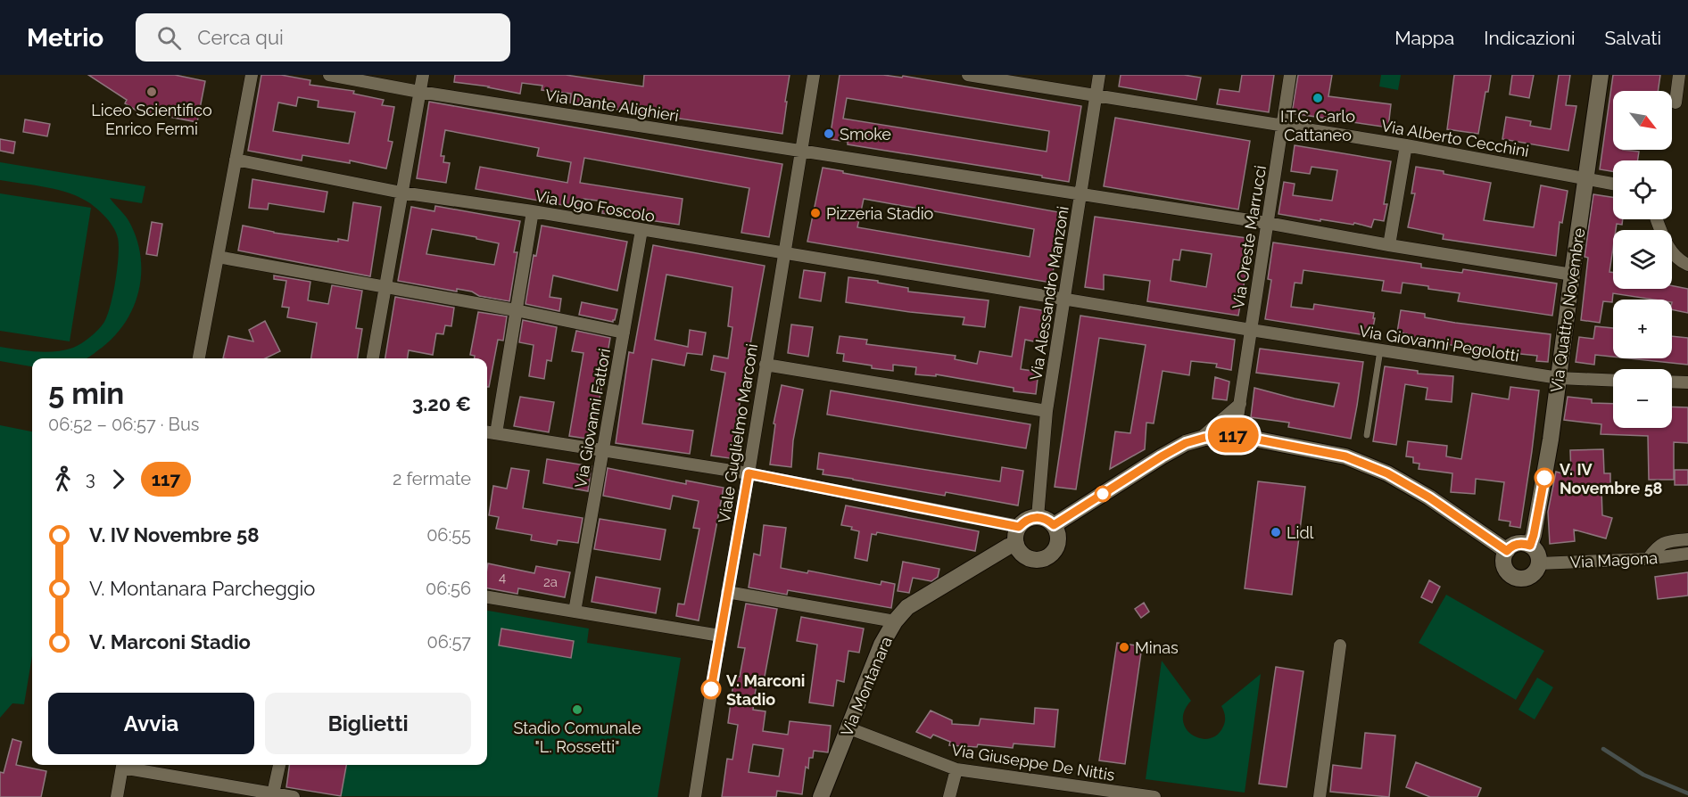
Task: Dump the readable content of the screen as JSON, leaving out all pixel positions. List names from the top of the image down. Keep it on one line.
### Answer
{"streets":{"main road":["Via Quattro Novembre","Via Montanara"],"street":["Via Dante Alighieri","Via Alberto Cecchini","Via Ugo Foscolo","Via Oreste Marrucci","Via Alessandro Manzoni","Via Giovanni Pegolotti","Via Giovanni Fattori","Viale Guglielmo Marconi","Via Magona","Via Giuseppe De Nittis"]},"crossings":[["Via Dante Alighieri","Via Oreste Marrucci"],["Via Dante Alighieri","Via Alessandro Manzoni"],["Via Dante Alighieri","Via Quattro Novembre"],["Via Dante Alighieri","Viale Guglielmo Marconi"],["Via Alberto Cecchini","Via Oreste Marrucci"],["Via Alberto Cecchini","Via Alessandro Manzoni"],["Via Alberto Cecchini","Via Quattro Novembre"],["Via Ugo Foscolo","Via Alessandro Manzoni"],["Via Ugo Foscolo","Via Giovanni Pegolotti"],["Via Ugo Foscolo","Via Giovanni Fattori"],["Via Ugo Foscolo","Viale Guglielmo Marconi"],["Via Oreste Marrucci","Via Giovanni Pegolotti"],["Via Alessandro Manzoni","Via Giovanni Pegolotti"],["Via Alessandro Manzoni","Via Montanara"],["Via Quattro Novembre","Via Giovanni Pegolotti"],["Via Quattro Novembre","Via Magona"],["Via Montanara","Via Giuseppe De Nittis"]],"places":["Liceo Scientifico Enrico Fermi","I.T.C. Carlo Cattaneo","Smoke","Pizzeria Stadio","V. IV Novembre 58","Lidl","Minas","V. Marconi Stadio","Stadio Comunale \"L. Rossetti\""],"lines":["bus line 117"],"house_numbers":["4","2a"],"north":"bottom right","page":{"header":"Metrio","search":"Cerca qui","nav":["Mappa","Indicazioni","Salvati"],"on_map":"117","map_buttons":["+","−"],"heading":["5 min","06:52 – 06:57 · Bus","3.20 €"],"legs":["3","117","2 fermate"],"list":[{"name":"V. IV Novembre 58","value":"06:55"},{"name":"V. Montanara Parcheggio","value":"06:56"},{"name":"V. Marconi Stadio","value":"06:57"}],"buttons":["Avvia","Biglietti"]}}
